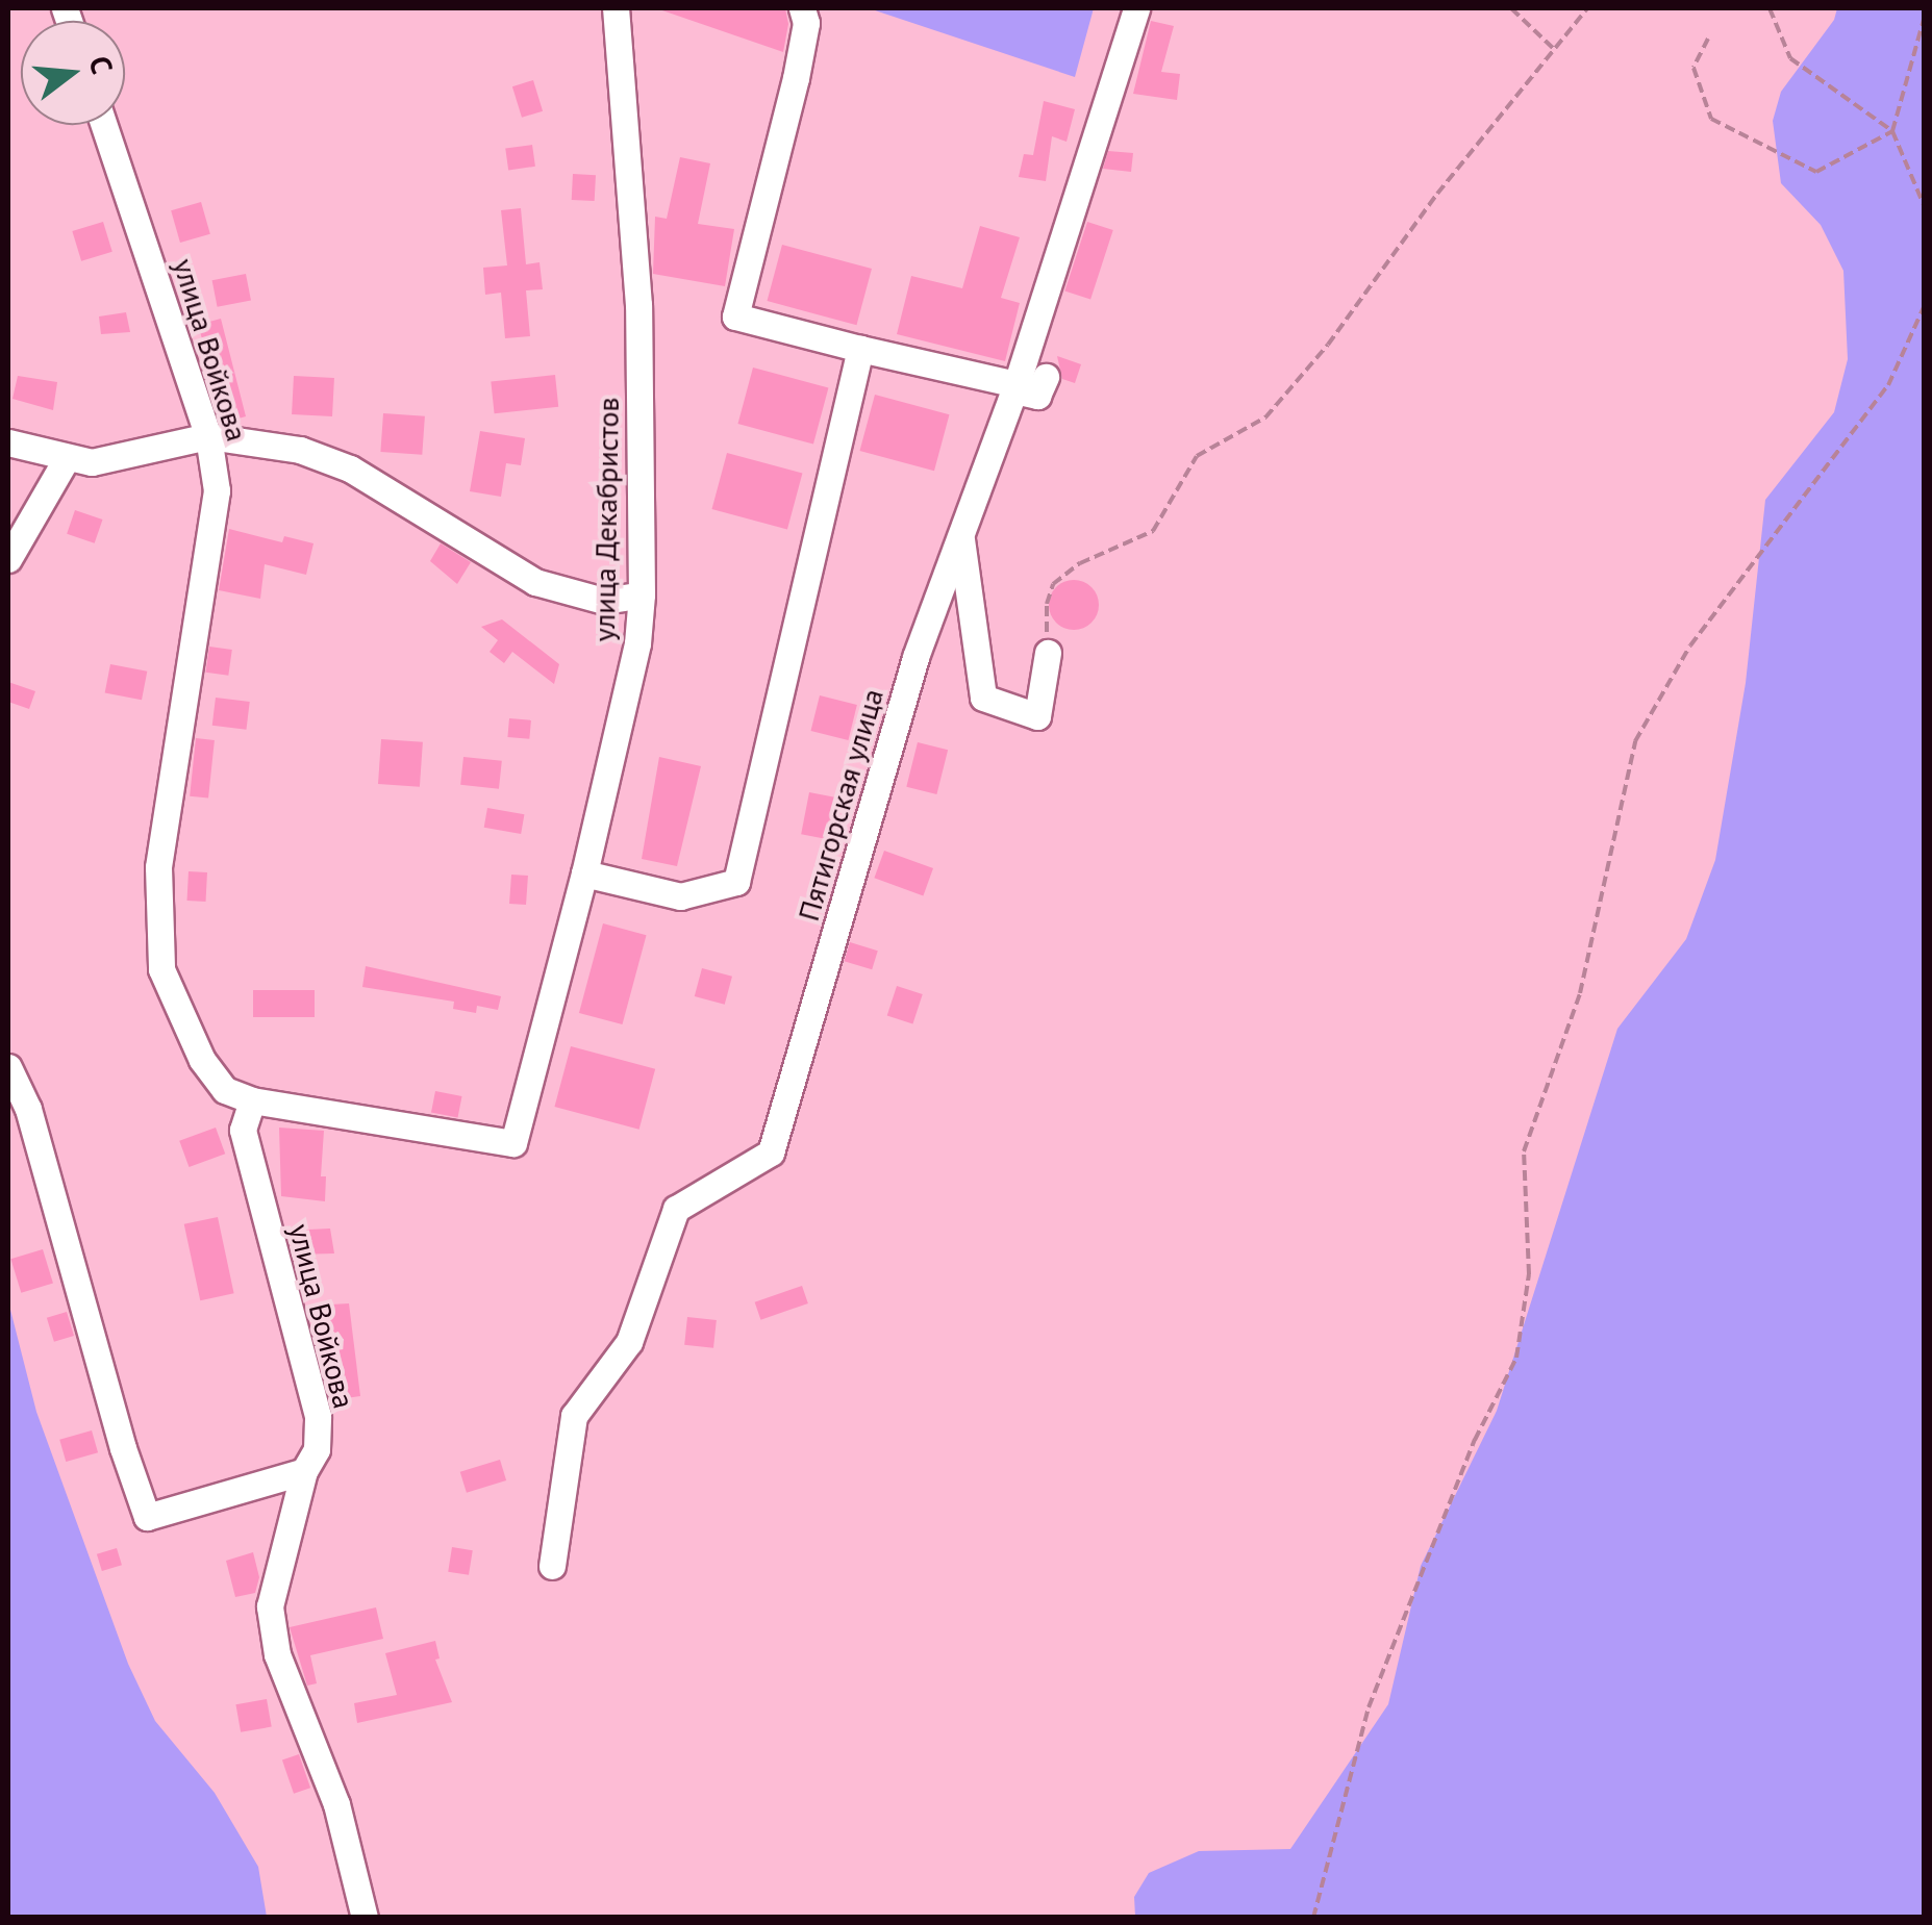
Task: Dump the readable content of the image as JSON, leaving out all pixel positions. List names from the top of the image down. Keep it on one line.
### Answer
{"streets":{"street":["улица Войкова","улица Декабристов","Пятигорская улица"]},"crossings":[["улица Войкова","улица Декабристов"]],"north":"right"}
